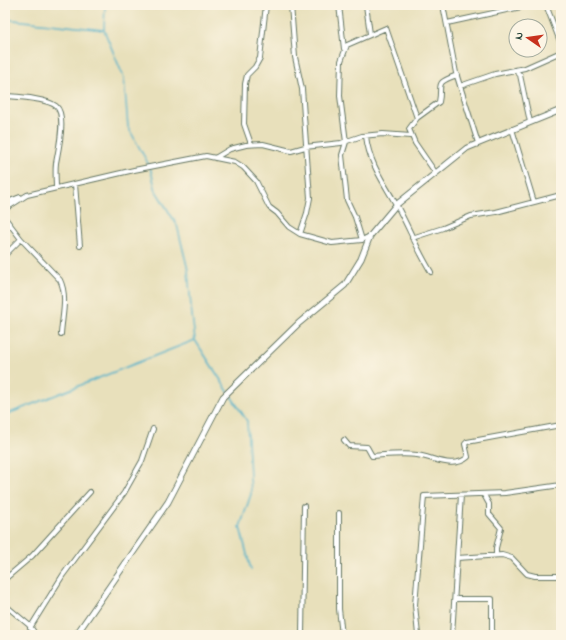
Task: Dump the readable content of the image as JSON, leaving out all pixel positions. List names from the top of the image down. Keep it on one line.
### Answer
{"north":"left"}
